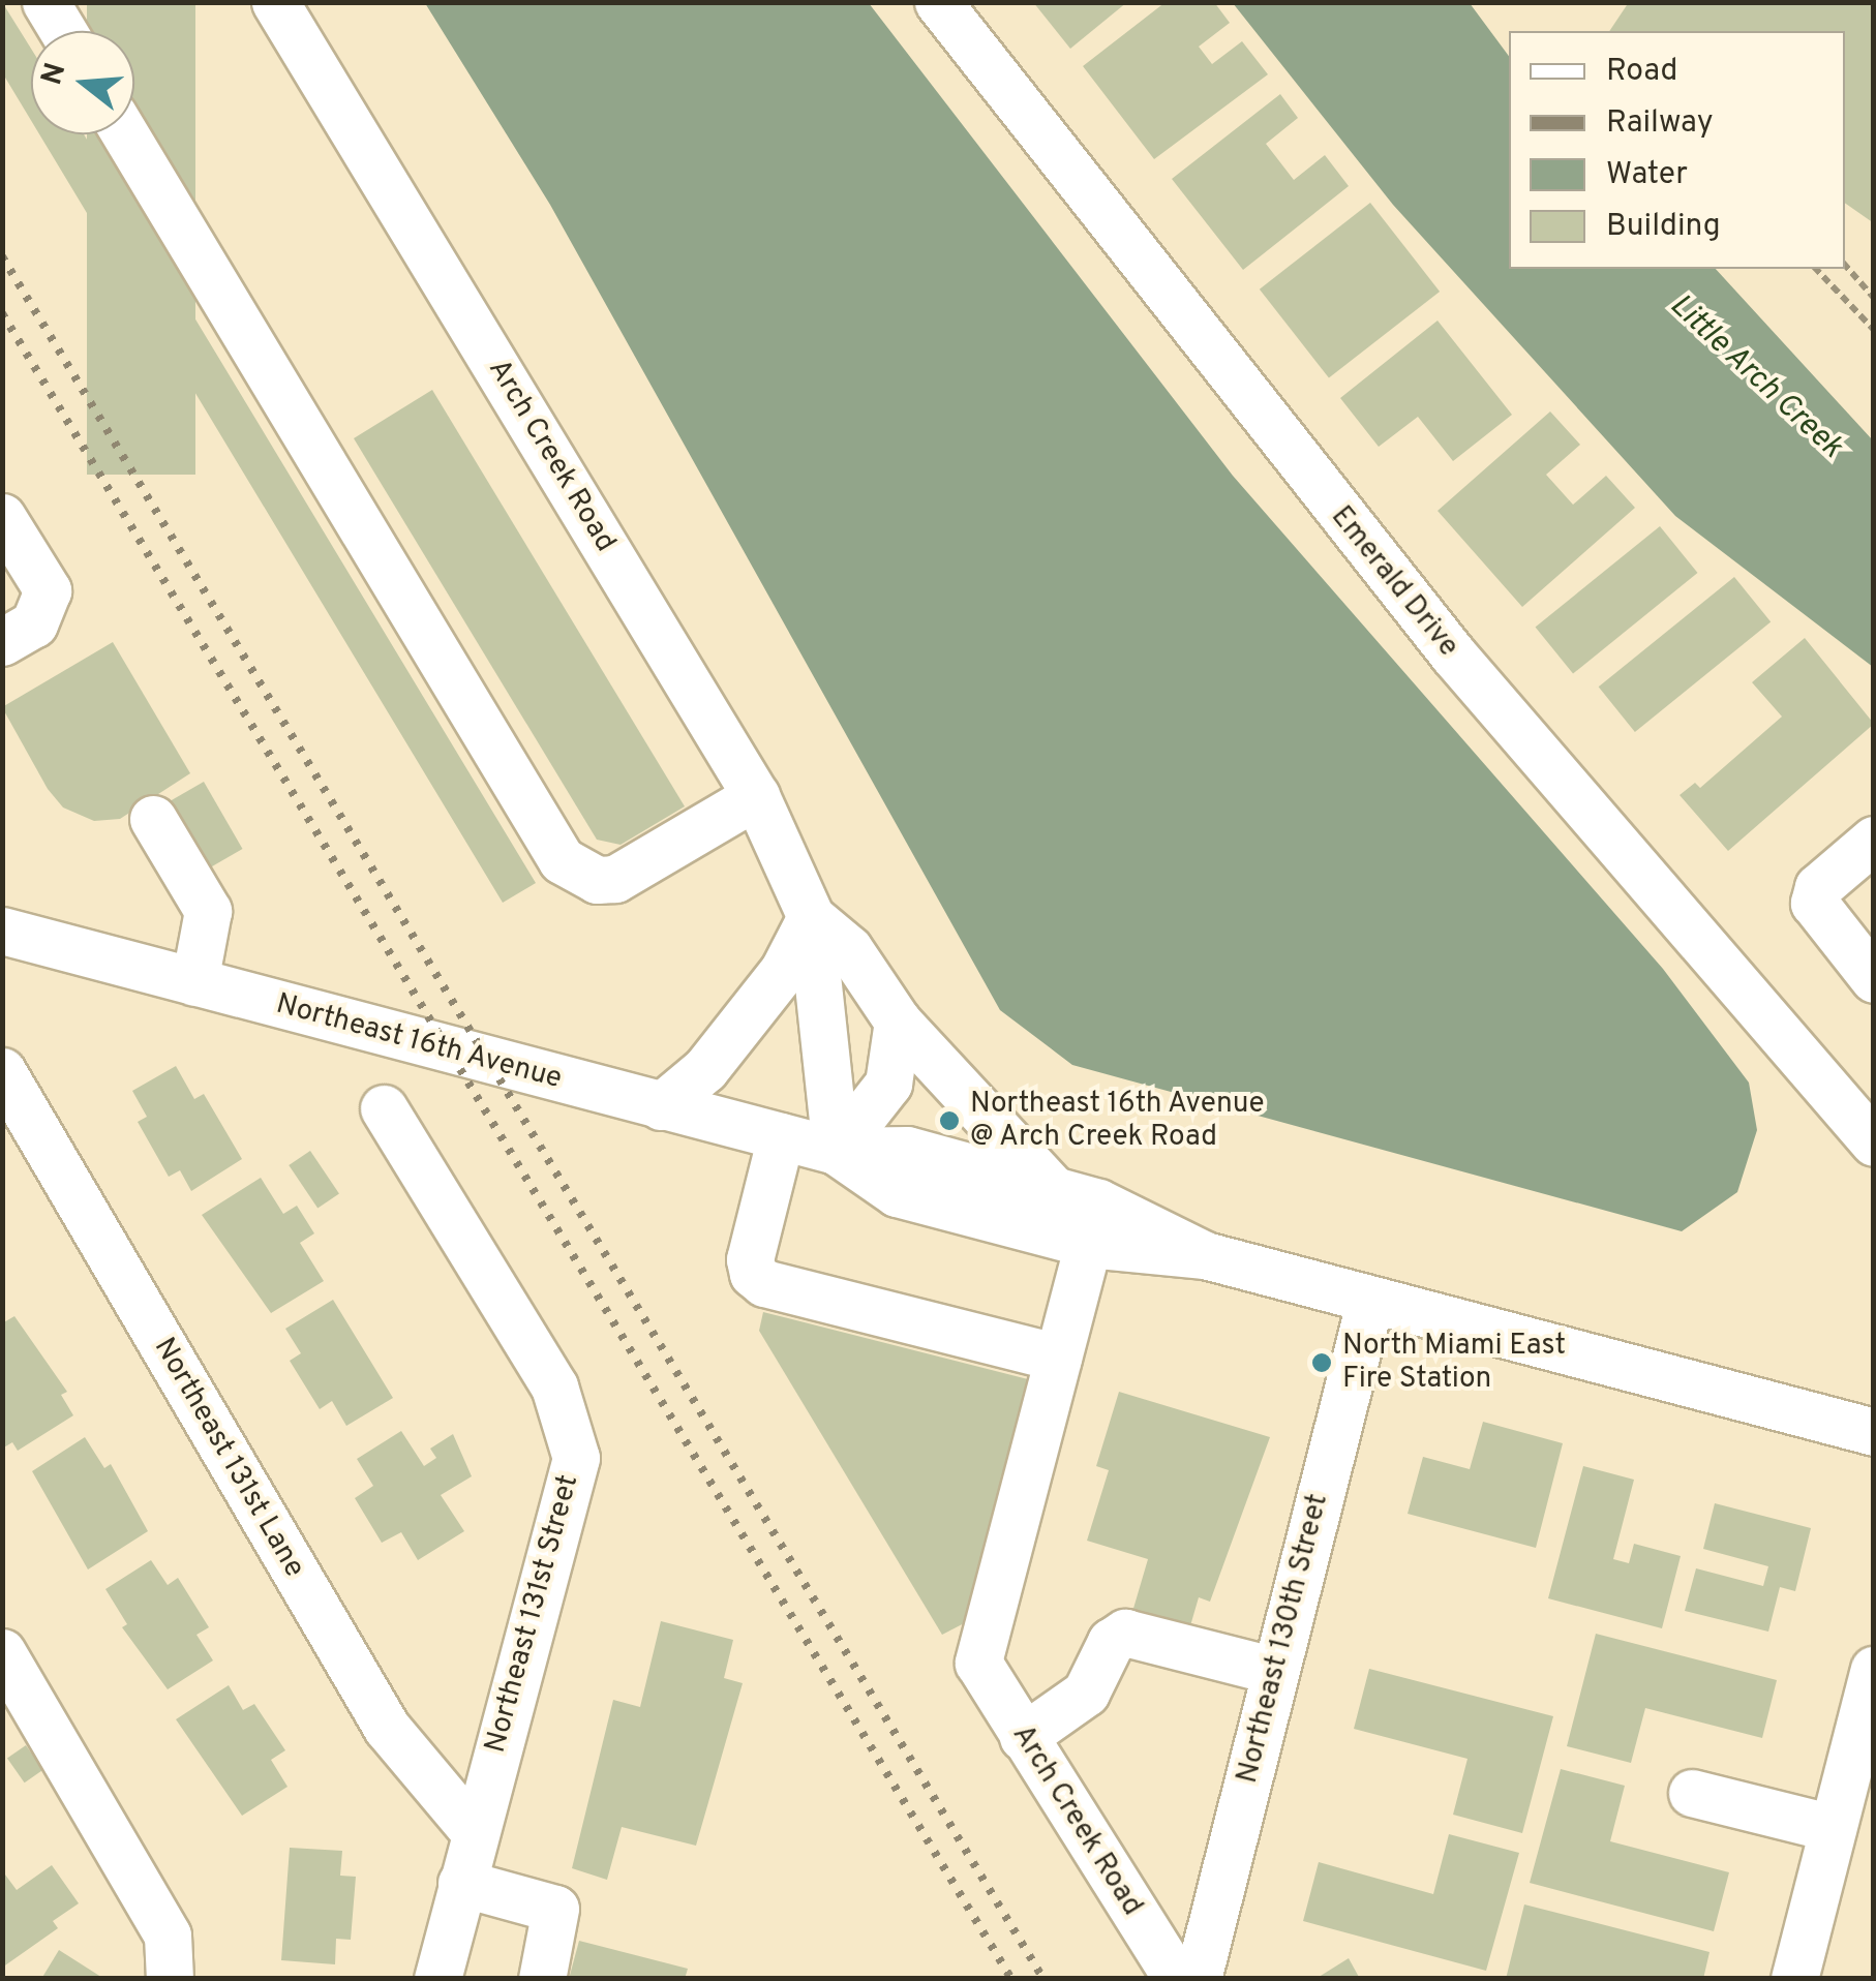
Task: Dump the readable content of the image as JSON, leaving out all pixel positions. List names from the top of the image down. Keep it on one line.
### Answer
{"streets":{"street":["Arch Creek Road","Emerald Drive","Northeast 16th Avenue","Northeast 131st Lane","Northeast 131st Street","Northeast 130th Street"]},"crossings":[["Arch Creek Road","Northeast 16th Avenue"],["Northeast 16th Avenue","Northeast 130th Street"],["Northeast 131st Lane","Northeast 131st Street"]],"water":["Little Arch Creek"],"places":["Northeast 16th Avenue @ Arch Creek Road","North Miami East Fire Station"],"legend":["Road","Railway","Water","Building"],"north":"left"}
